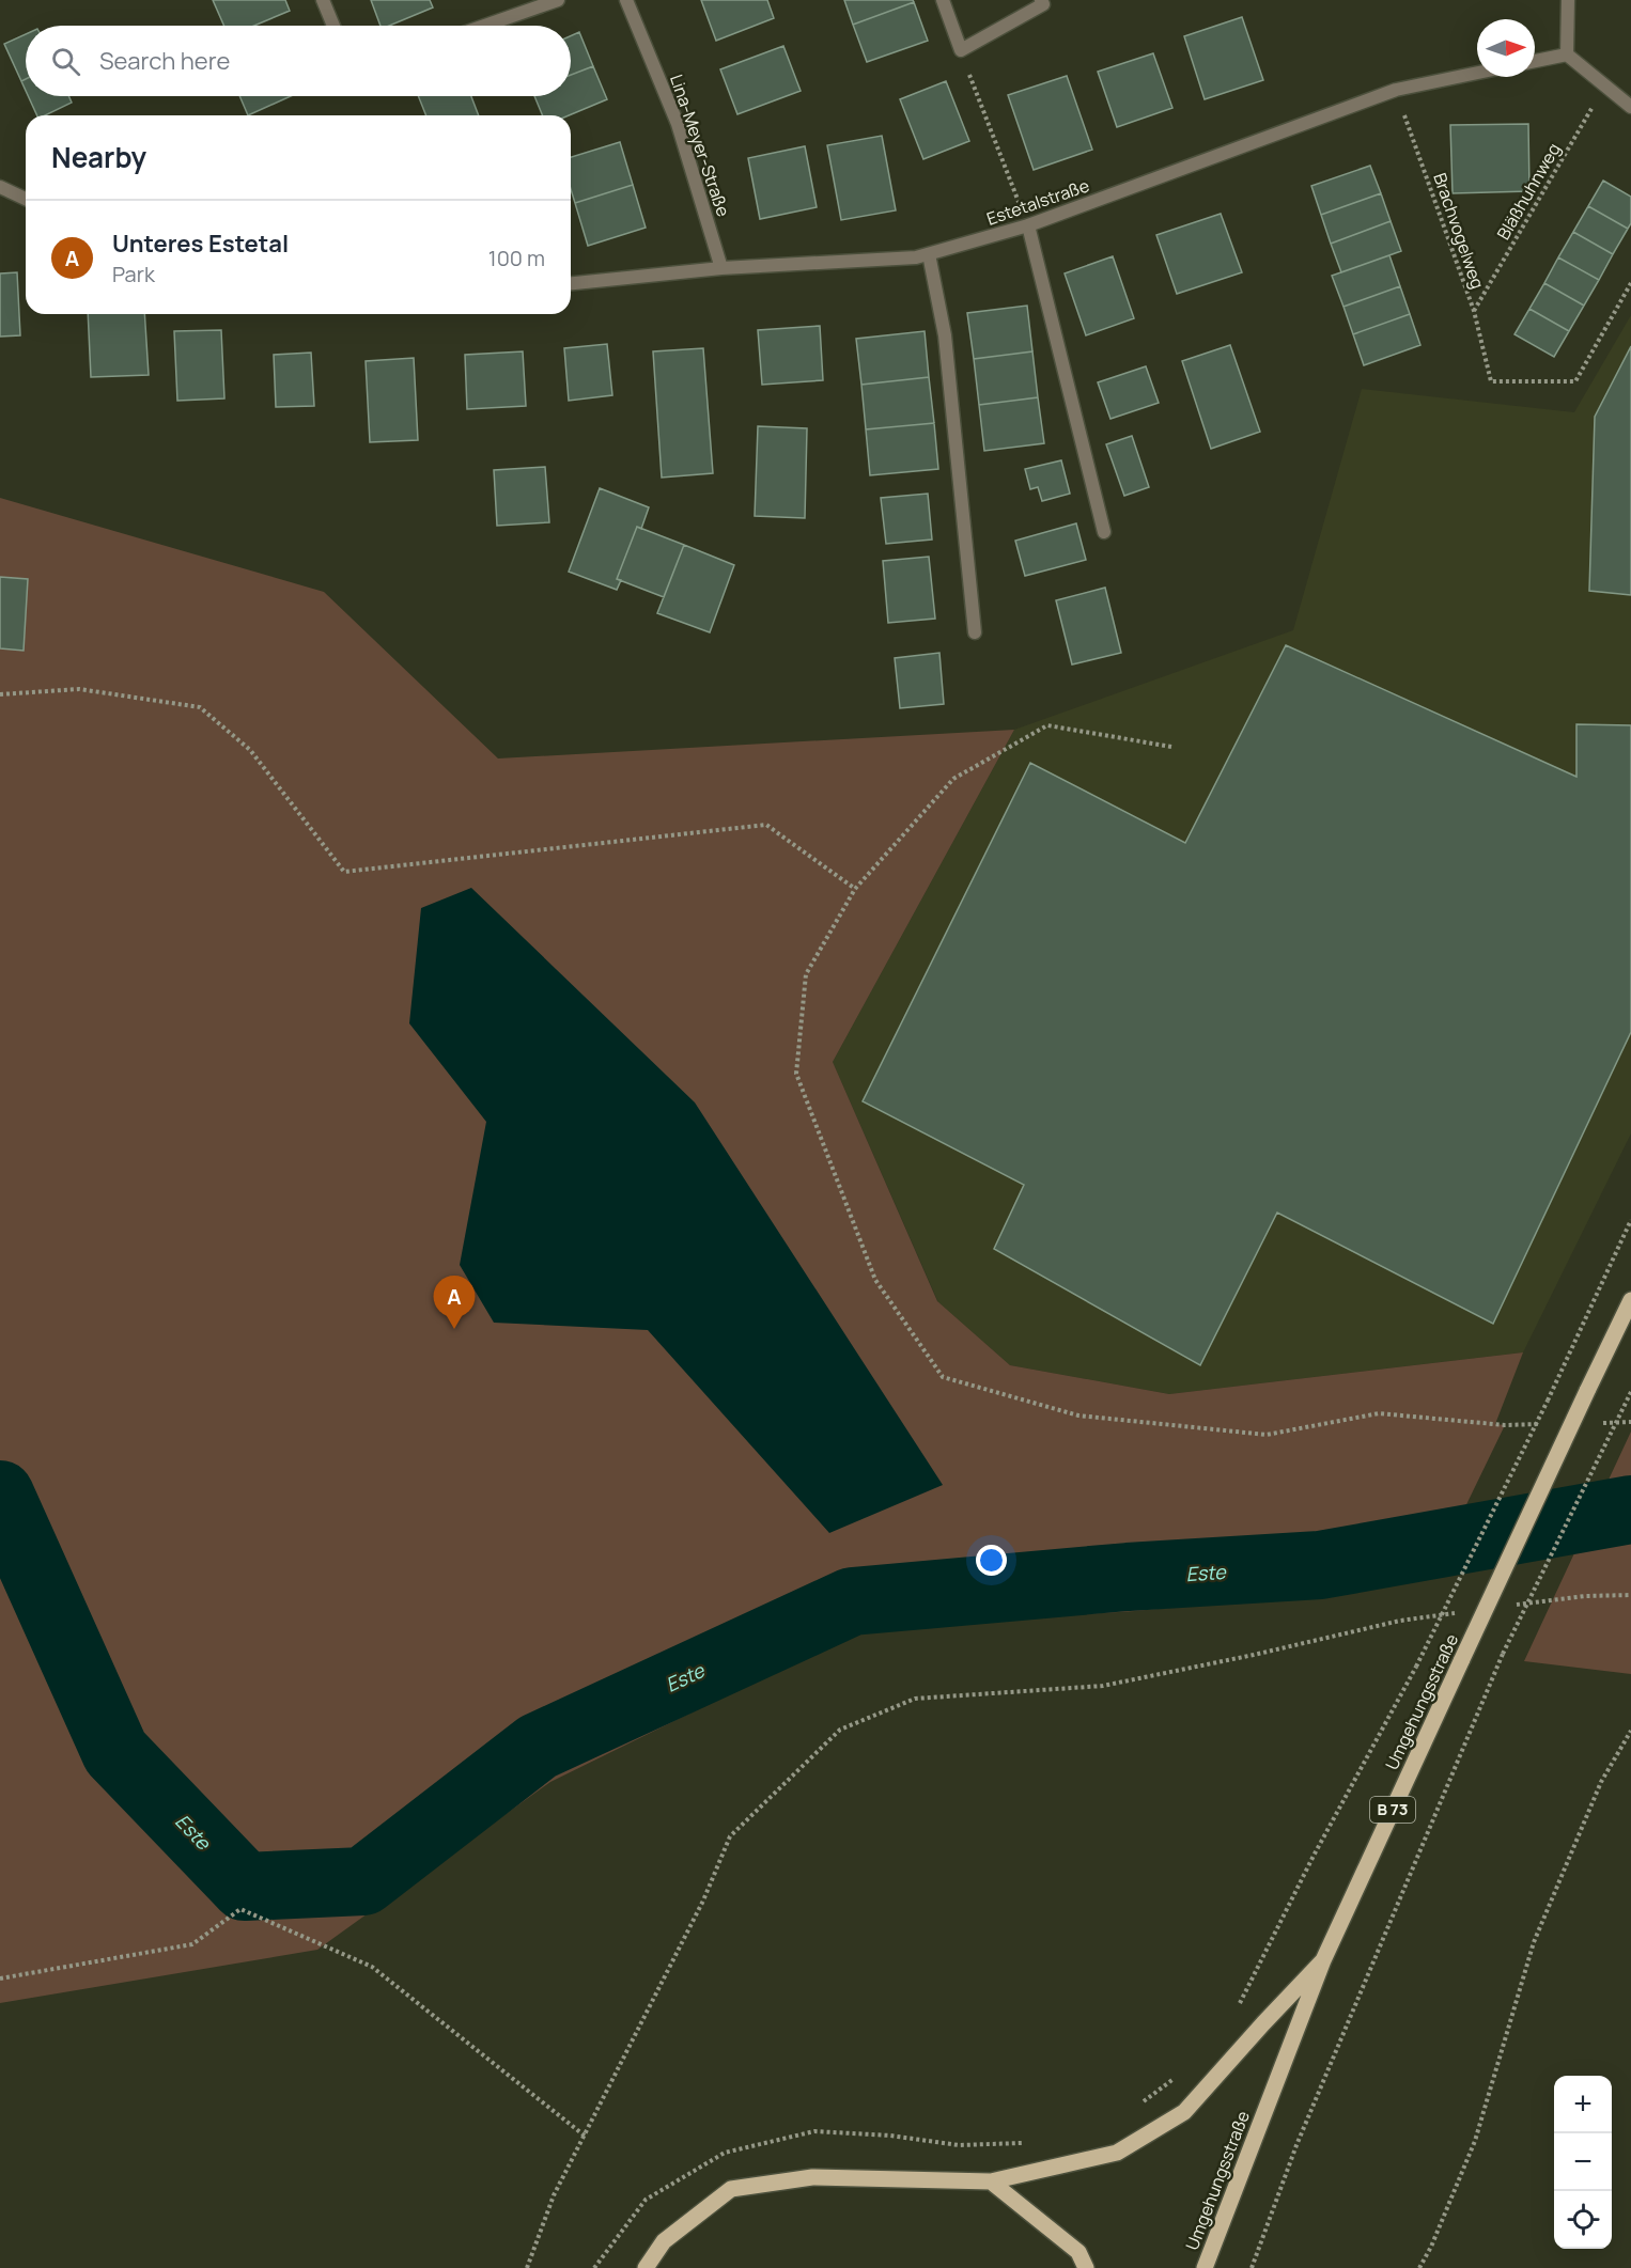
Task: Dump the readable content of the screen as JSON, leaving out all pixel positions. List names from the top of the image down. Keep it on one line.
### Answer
{"streets":{"main road":["Umgehungsstraße","B 73"],"street":["Lina-Meyer-Straße","Estetalstraße"],"path":["Bläßhuhnweg","Brachvogelweg"]},"crossings":[["Lina-Meyer-Straße","Estetalstraße"],["Bläßhuhnweg","Brachvogelweg"],["Estetalstraße","Brachvogelweg"]],"water":["Este"],"north":"right","page":{"search":"Search here","heading":"Nearby","list":[{"mark":"A","name":"Unteres Estetal","note":"Park","value":"100 m"}],"pins":"A","map_buttons":["+","−"]}}
